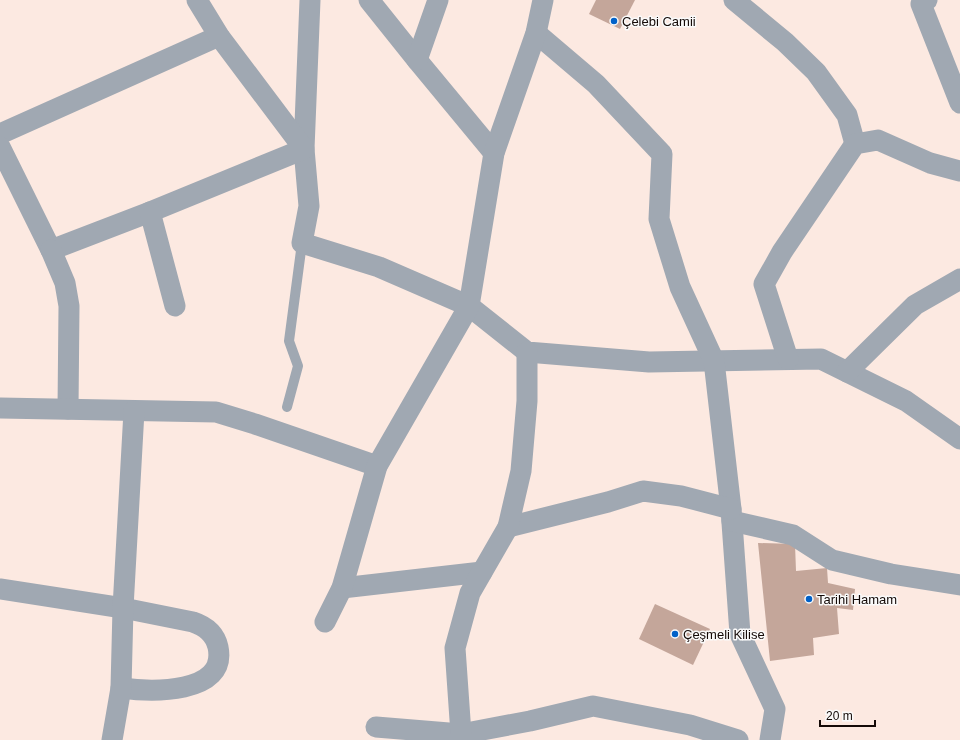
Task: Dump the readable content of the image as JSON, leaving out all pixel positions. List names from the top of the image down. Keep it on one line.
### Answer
{"places":["Çelebi Camii","Tarihi Hamam","Çeşmeli Kilise"],"scale_bar":"20 m"}
